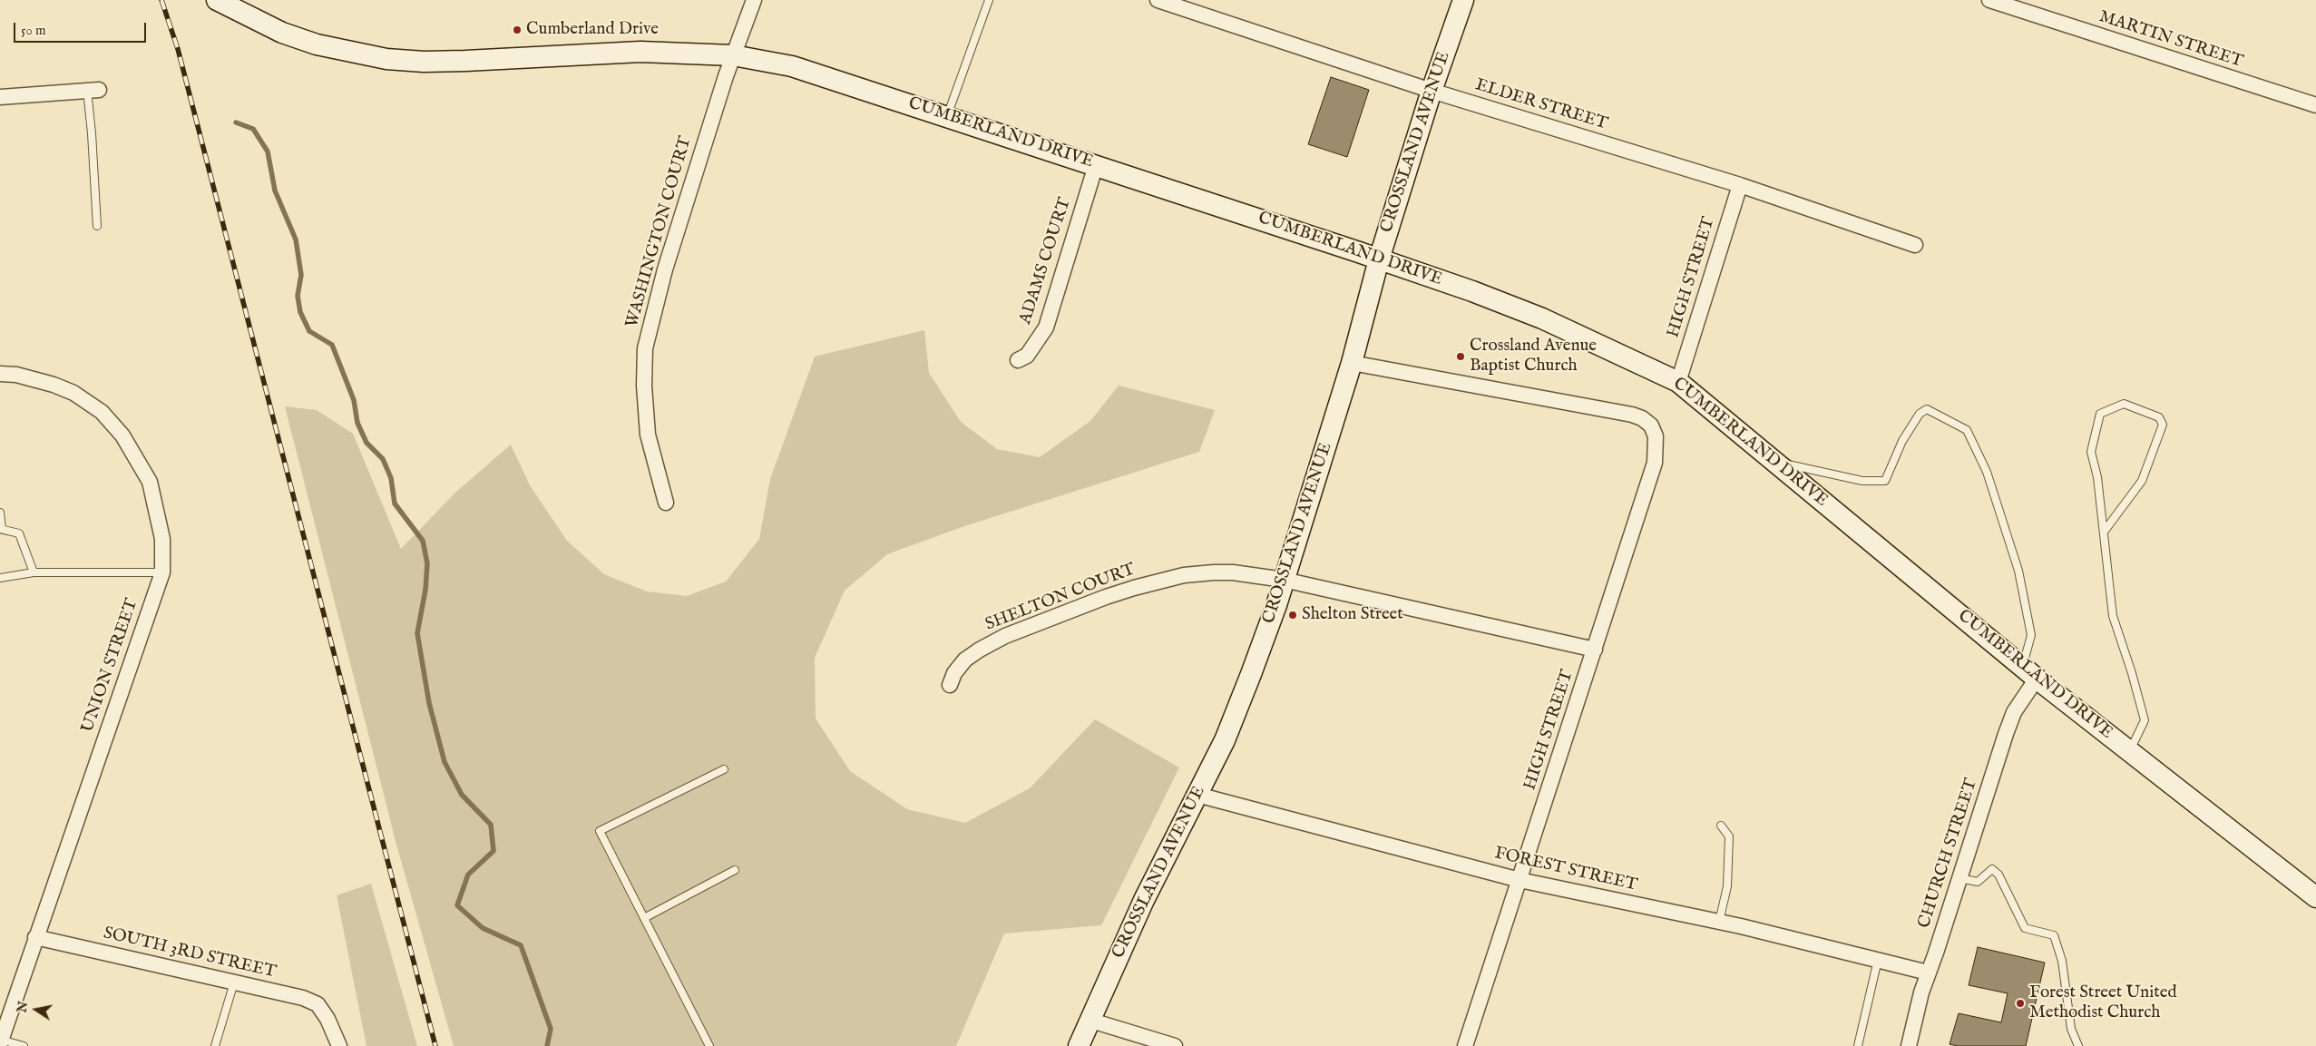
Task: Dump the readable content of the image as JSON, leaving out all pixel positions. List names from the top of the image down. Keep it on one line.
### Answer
{"streets":{"main road":["CUMBERLAND DRIVE","CROSSLAND AVENUE"],"street":["MARTIN STREET","ELDER STREET","WASHINGTON COURT","ADAMS COURT","HIGH STREET","SHELTON COURT","UNION STREET","CHURCH STREET","FOREST STREET","SOUTH 3RD STREET"]},"crossings":[["ELDER STREET","CROSSLAND AVENUE"],["ELDER STREET","HIGH STREET"],["CUMBERLAND DRIVE","CROSSLAND AVENUE"],["CUMBERLAND DRIVE","WASHINGTON COURT"],["CUMBERLAND DRIVE","ADAMS COURT"],["CUMBERLAND DRIVE","HIGH STREET"],["CUMBERLAND DRIVE","CHURCH STREET"],["CROSSLAND AVENUE","HIGH STREET"],["CROSSLAND AVENUE","SHELTON COURT"],["CROSSLAND AVENUE","FOREST STREET"],["HIGH STREET","FOREST STREET"],["UNION STREET","SOUTH 3RD STREET"],["CHURCH STREET","FOREST STREET"]],"places":["Cumberland Drive","Crossland Avenue Baptist Church","Shelton Street","Forest Street United Methodist Church"],"scale_bar":"50 m","north":"left"}
